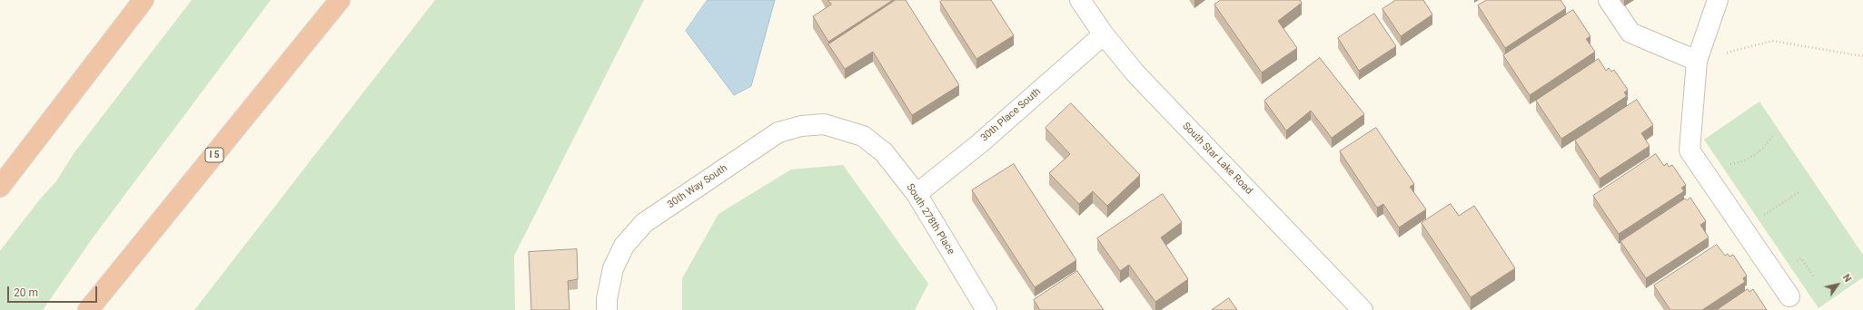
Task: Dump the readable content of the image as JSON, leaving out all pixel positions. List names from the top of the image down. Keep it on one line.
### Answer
{"streets":{"highway":["I 5"],"street":["30th Place South","South Star Lake Road","30th Way South","South 278th Place"]},"crossings":[["30th Place South","South Star Lake Road"],["30th Place South","South 278th Place"],["30th Way South","South 278th Place"]],"scale_bar":"20 m","north":"top right"}
